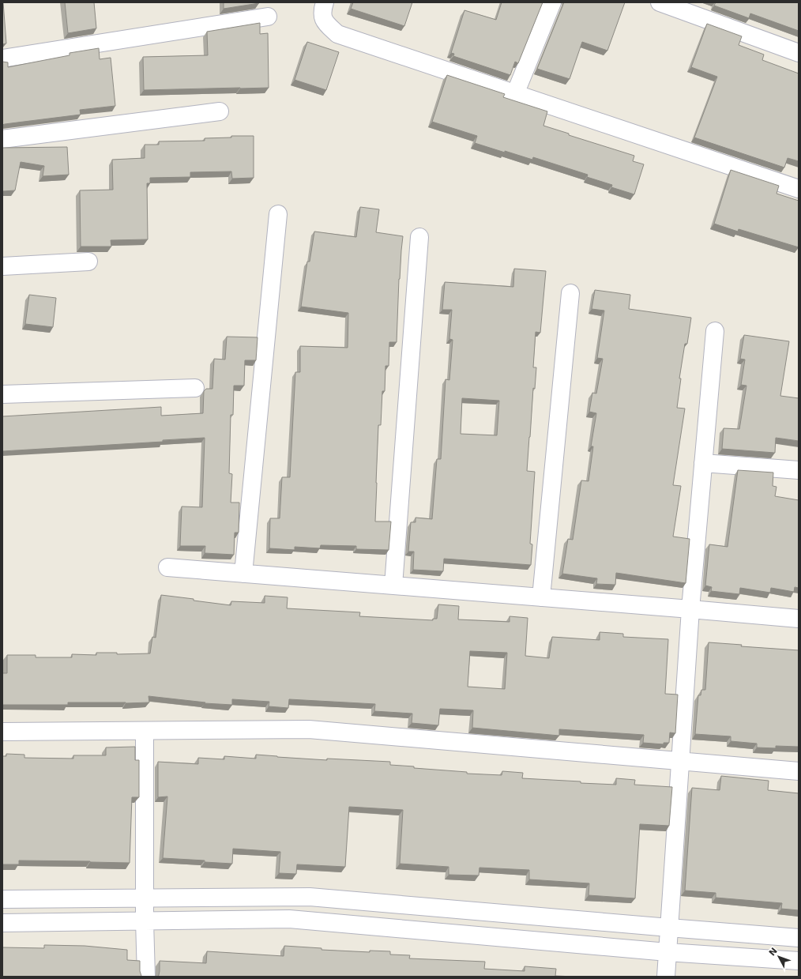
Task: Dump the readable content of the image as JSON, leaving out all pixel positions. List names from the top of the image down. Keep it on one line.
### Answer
{"north":"top left"}
